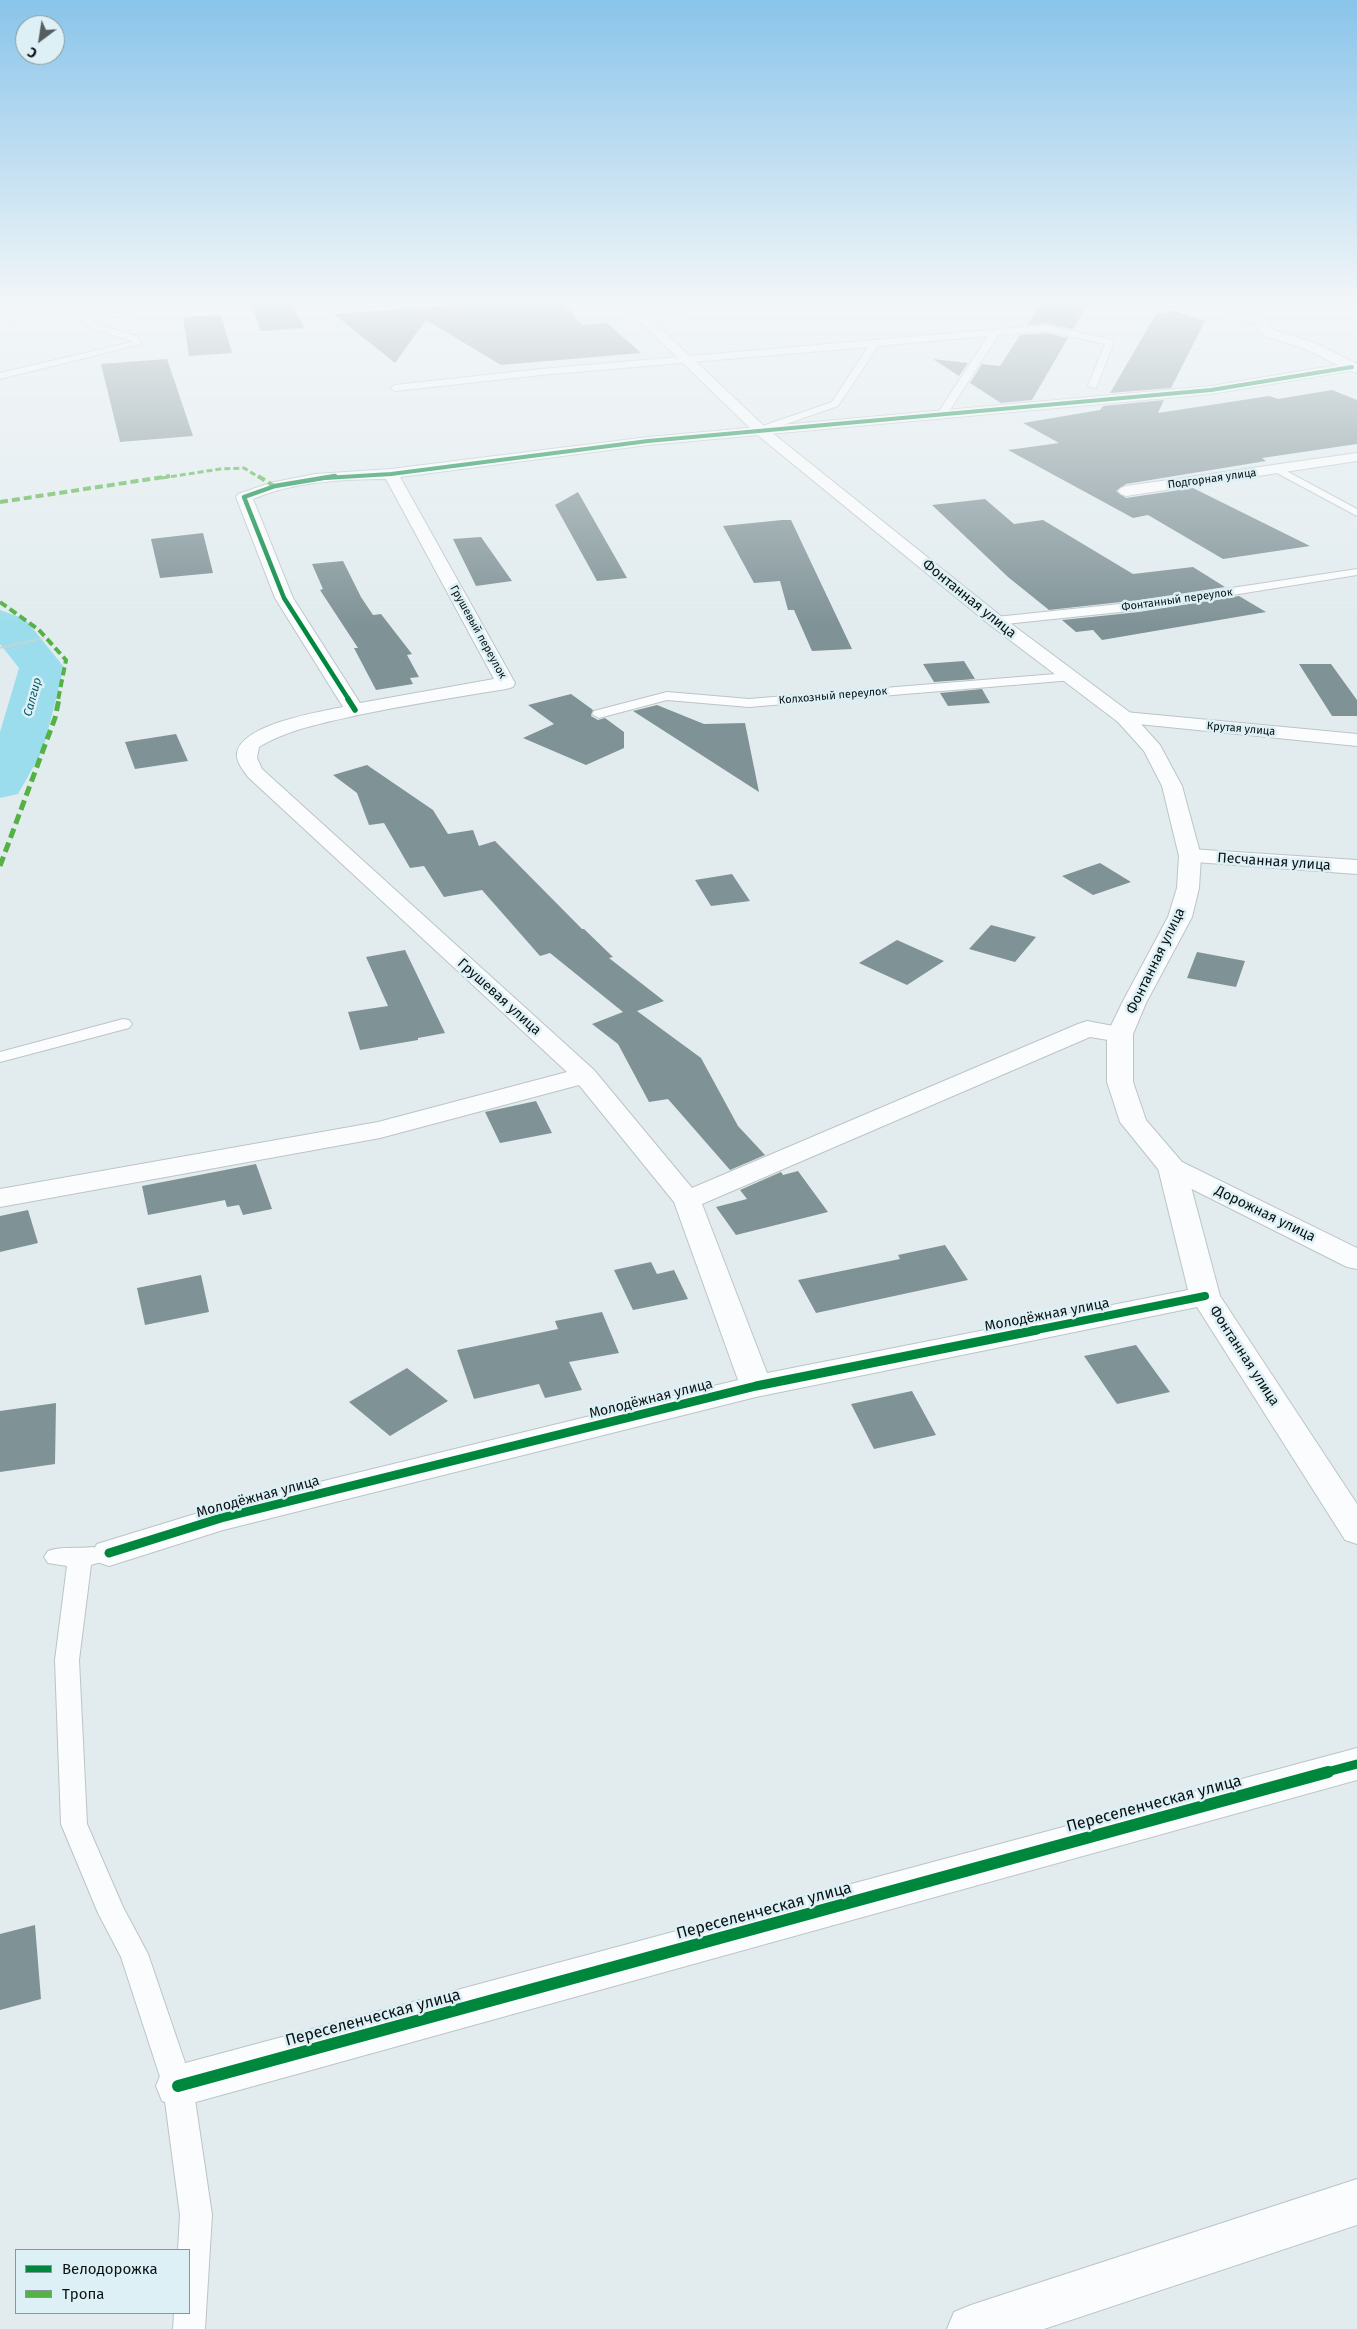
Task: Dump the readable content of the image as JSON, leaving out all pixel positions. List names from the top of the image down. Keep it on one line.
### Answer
{"streets":{"street":["Подгорная улица","Фонтанная улица","Грушевый переулок","Крутая улица","Песчанная улица","Грушевая улица","Дорожная улица","Молодёжная улица","Переселенческая улица"],"lane":["Фонтанный переулок","Колхозный переулок"]},"crossings":[["Фонтанная улица","Фонтанный переулок"],["Фонтанная улица","Колхозный переулок"],["Фонтанная улица","Крутая улица"],["Фонтанная улица","Песчанная улица"],["Фонтанная улица","Дорожная улица"],["Фонтанная улица","Молодёжная улица"],["Грушевый переулок","Грушевая улица"],["Грушевая улица","Молодёжная улица"]],"water":["Салгир"],"legend":["Велодорожка","Тропа"],"north":"bottom left"}
